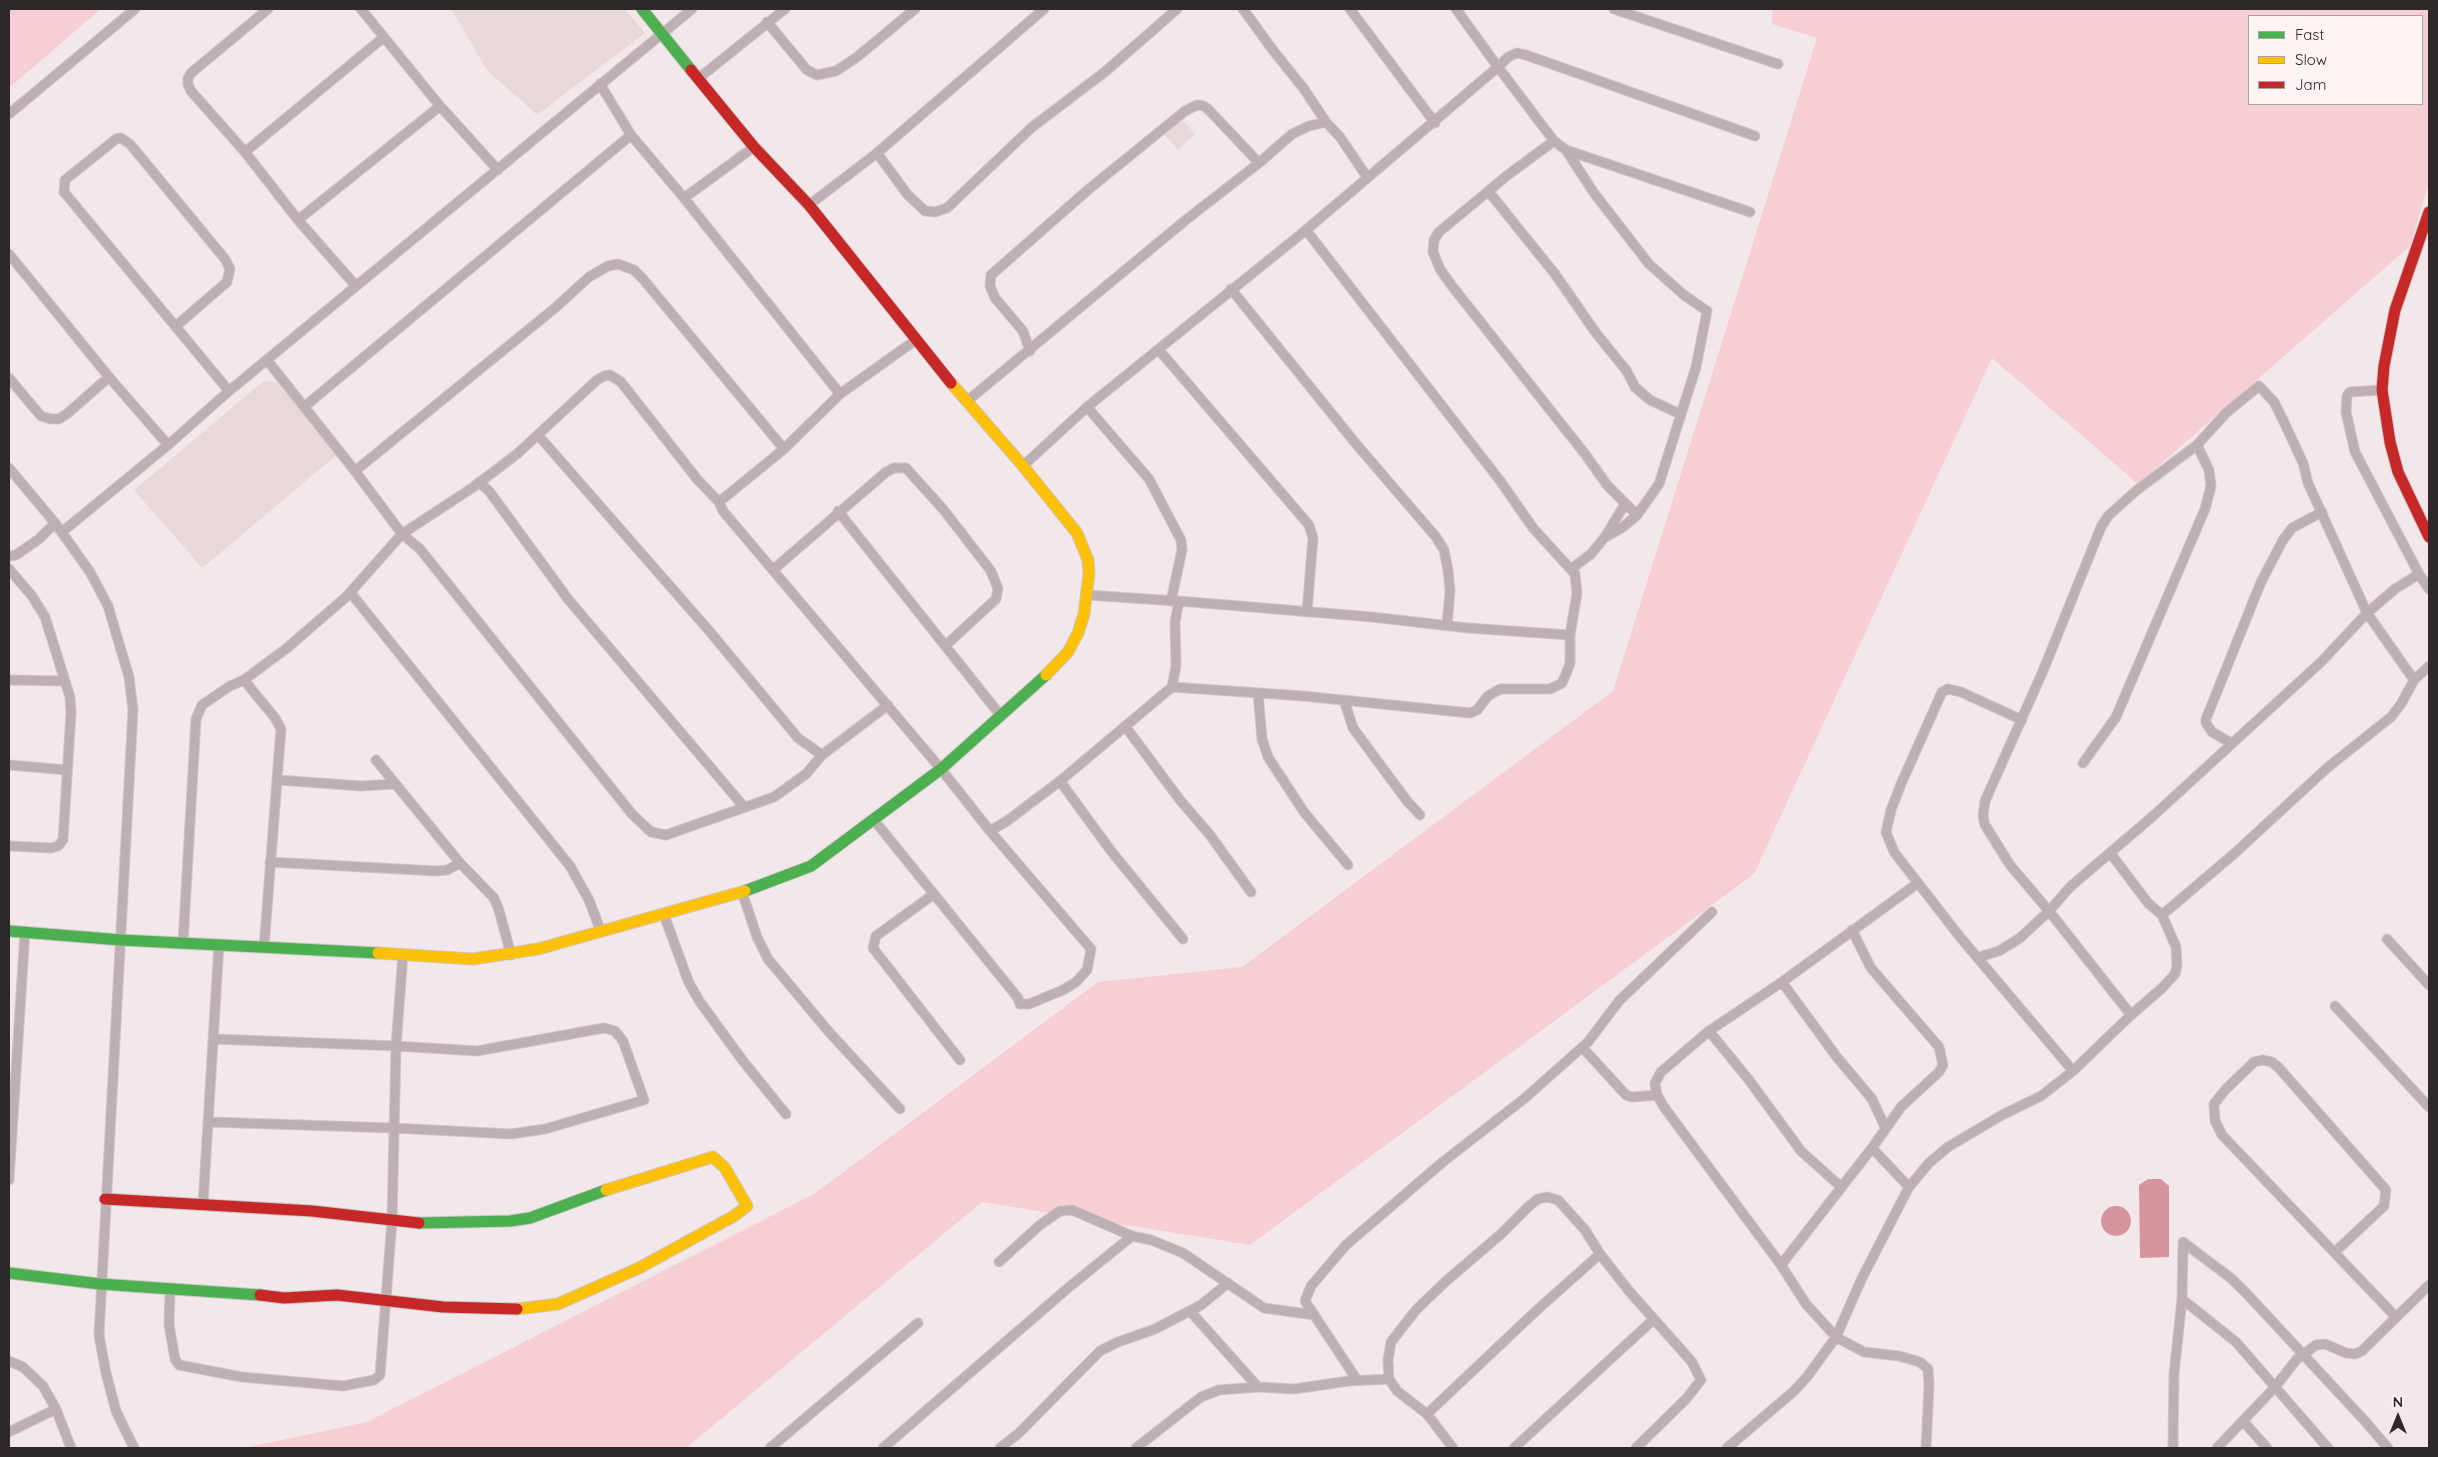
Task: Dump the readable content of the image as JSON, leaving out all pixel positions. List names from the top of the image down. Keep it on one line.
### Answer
{"legend":["Fast","Slow","Jam"],"north":"top"}
